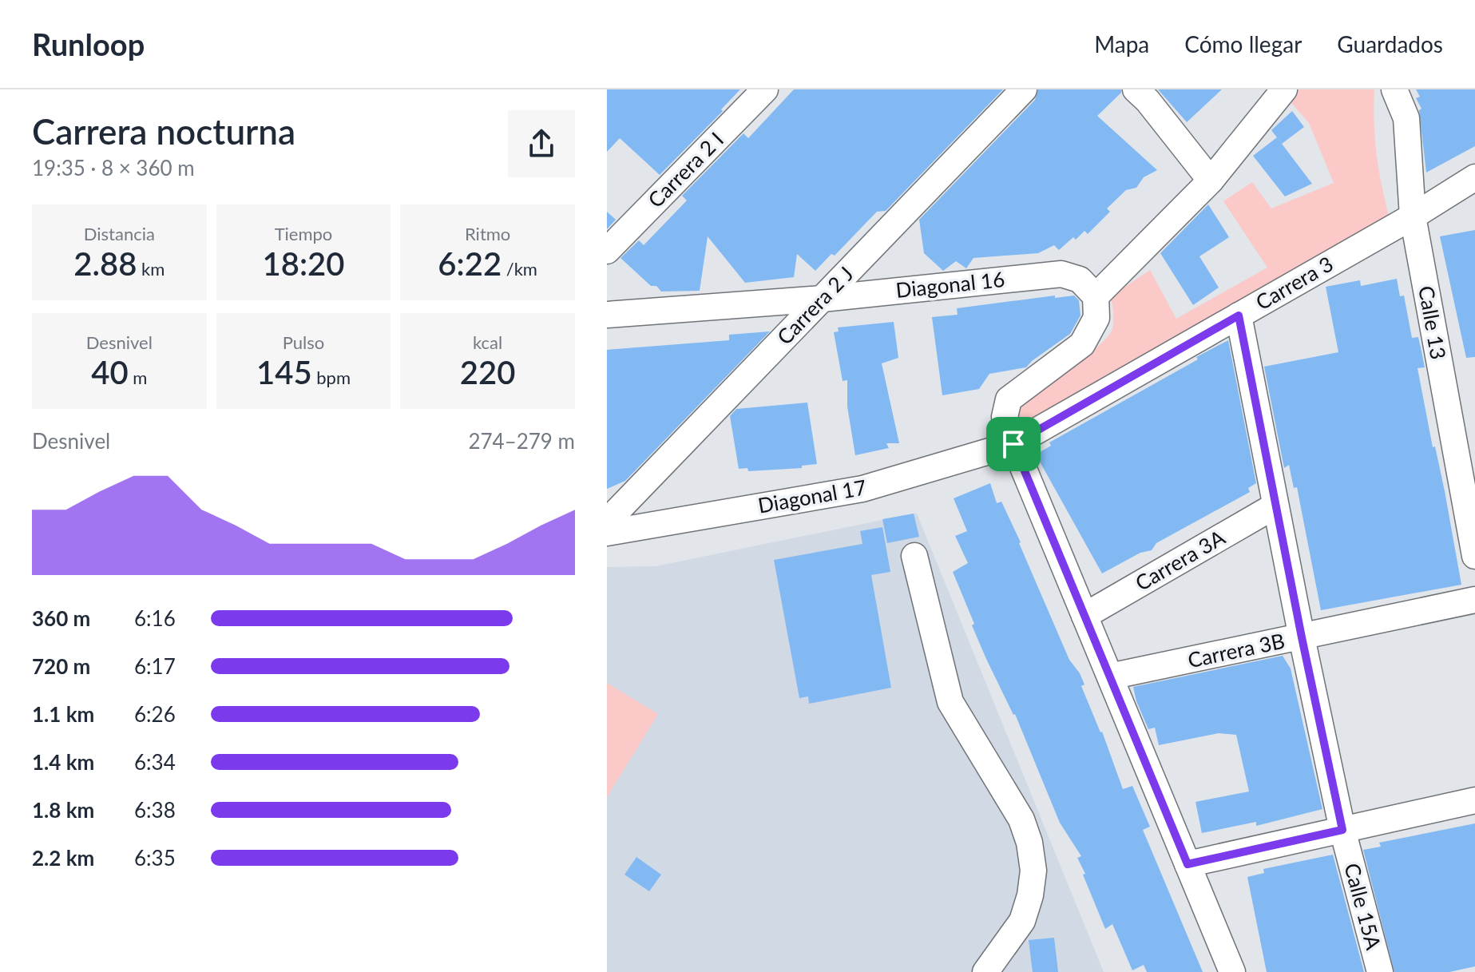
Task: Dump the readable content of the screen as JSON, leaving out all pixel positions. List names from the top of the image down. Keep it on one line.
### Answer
{"streets":{"street":["Carrera 2 I","Carrera 3","Diagonal 16","Carrera 2 J","Calle 13","Diagonal 17","Carrera 3A","Carrera 3B","Calle 15A"]},"crossings":[["Carrera 3","Calle 13"],["Carrera 3","Diagonal 17"],["Carrera 3","Calle 15A"],["Diagonal 16","Carrera 2 J"],["Carrera 3A","Calle 15A"],["Carrera 3B","Calle 15A"]],"page":{"header":"Runloop","nav":["Mapa","Cómo llegar","Guardados"],"heading":["Carrera nocturna","19:35 · 8 × 360 m"],"stats":[["Distancia","2.88 km"],["Tiempo","18:20"],["Ritmo","6:22 /km"],["Desnivel","40 m"],["Pulso","145 bpm"],["kcal","220"]],"chart":["Desnivel","274–279 m"],"list":[{"name":"360 m","note":"6:16"},{"name":"720 m","note":"6:17"},{"name":"1.1 km","note":"6:26"},{"name":"1.4 km","note":"6:34"},{"name":"1.8 km","note":"6:38"},{"name":"2.2 km","note":"6:35"}]}}
